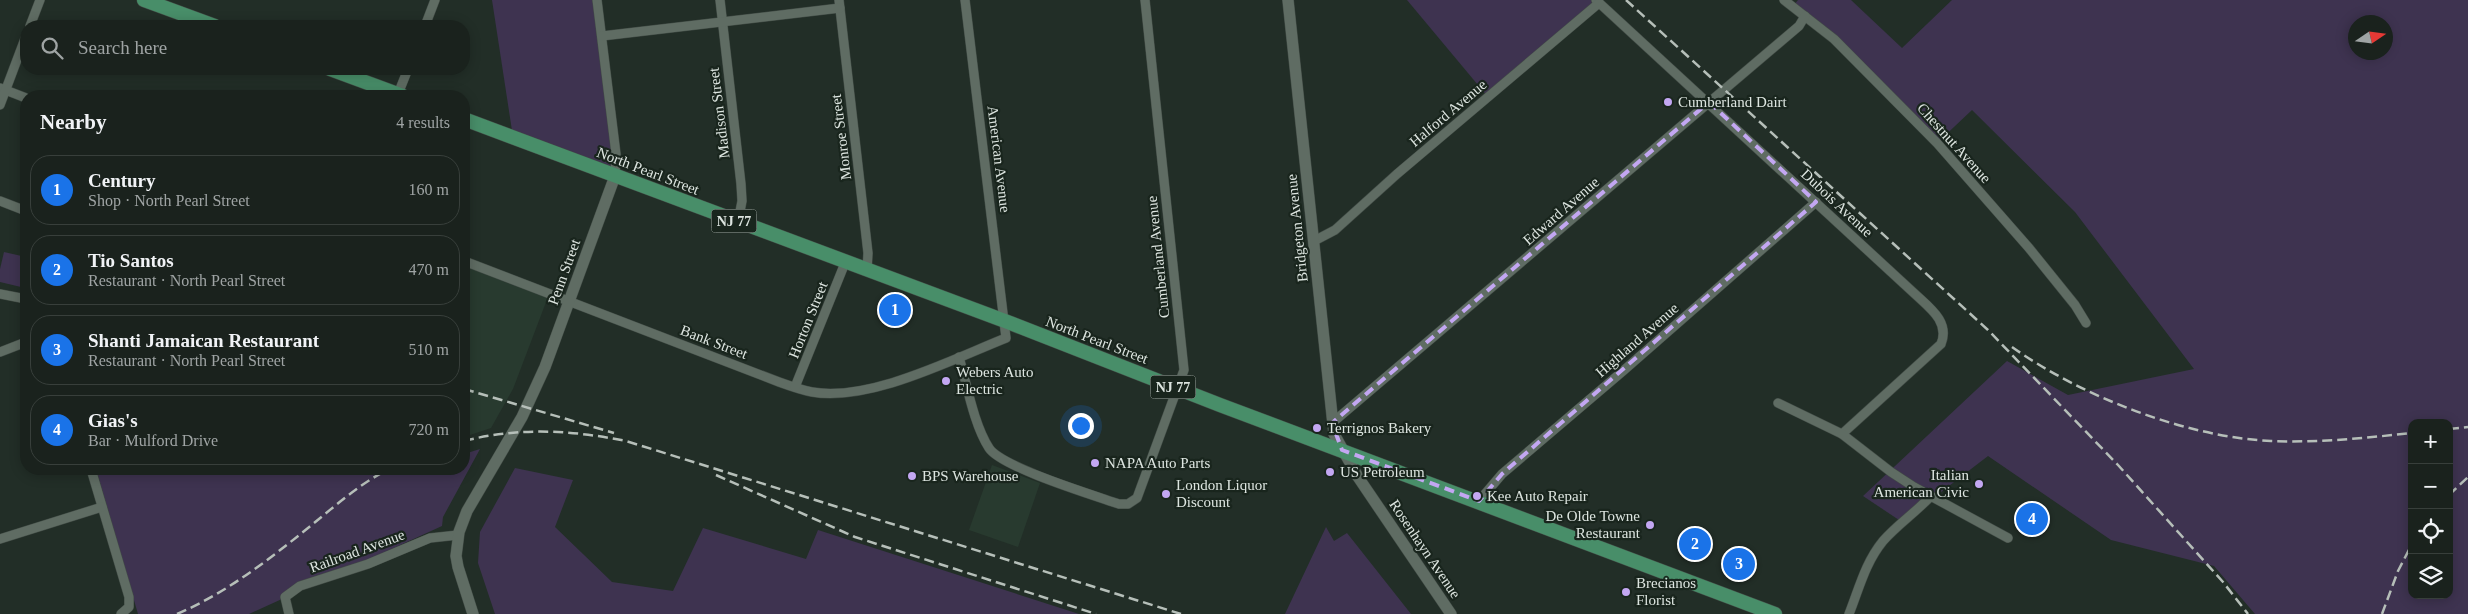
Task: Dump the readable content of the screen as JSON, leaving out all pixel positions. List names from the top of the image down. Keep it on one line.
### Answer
{"streets":{"main road":["North Pearl Street","NJ 77"],"street":["Madison Street","Halford Avenue","Monroe Street","Chestnut Avenue","American Avenue","Dubois Avenue","Edward Avenue","Bridgeton Avenue","Cumberland Avenue","Penn Street","Horton Street","Highland Avenue","Bank Street","Rosenhayn Avenue","Railroad Avenue"]},"crossings":[["Madison Street","North Pearl Street"],["Halford Avenue","Dubois Avenue"],["Halford Avenue","Bridgeton Avenue"],["Monroe Street","North Pearl Street"],["Chestnut Avenue","Edward Avenue"],["American Avenue","North Pearl Street"],["American Avenue","Bank Street"],["North Pearl Street","Bridgeton Avenue"],["North Pearl Street","Cumberland Avenue"],["North Pearl Street","Penn Street"],["North Pearl Street","Horton Street"],["North Pearl Street","Highland Avenue"],["North Pearl Street","Bank Street"],["North Pearl Street","Rosenhayn Avenue"],["Dubois Avenue","Edward Avenue"],["Dubois Avenue","Highland Avenue"],["Edward Avenue","Bridgeton Avenue"],["Bridgeton Avenue","Rosenhayn Avenue"],["Cumberland Avenue","Bank Street"],["Penn Street","Bank Street"],["Penn Street","Railroad Avenue"],["Horton Street","Bank Street"]],"places":["Cumberland Dairt","Webers Auto Electric","Terrignos Bakery","NAPA Auto Parts","US Petroleum","BPS Warehouse","Italian American Civic","London Liquor Discount","Kee Auto Repair","De Olde Towne Restaurant","Brecianos Florist"],"north":"right","page":{"search":"Search here","heading":["Nearby","4 results"],"list":[{"mark":"1","name":"Century","note":"Shop · North Pearl Street","value":"160 m"},{"mark":"2","name":"Tio Santos","note":"Restaurant · North Pearl Street","value":"470 m"},{"mark":"3","name":"Shanti Jamaican Restaurant","note":"Restaurant · North Pearl Street","value":"510 m"},{"mark":"4","name":"Gias's","note":"Bar · Mulford Drive","value":"720 m"}],"pins":["1","4","2","3"],"map_buttons":["+","−"]}}
